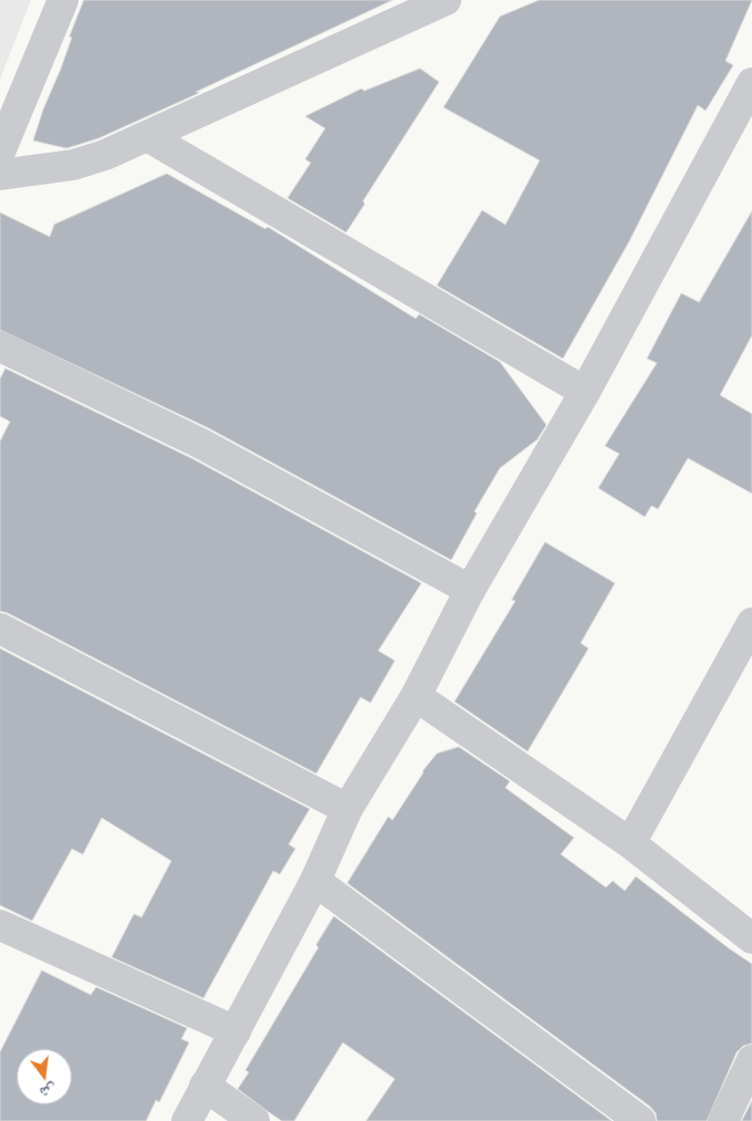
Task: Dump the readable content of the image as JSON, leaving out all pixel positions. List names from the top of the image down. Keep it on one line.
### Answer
{"north":"bottom"}
